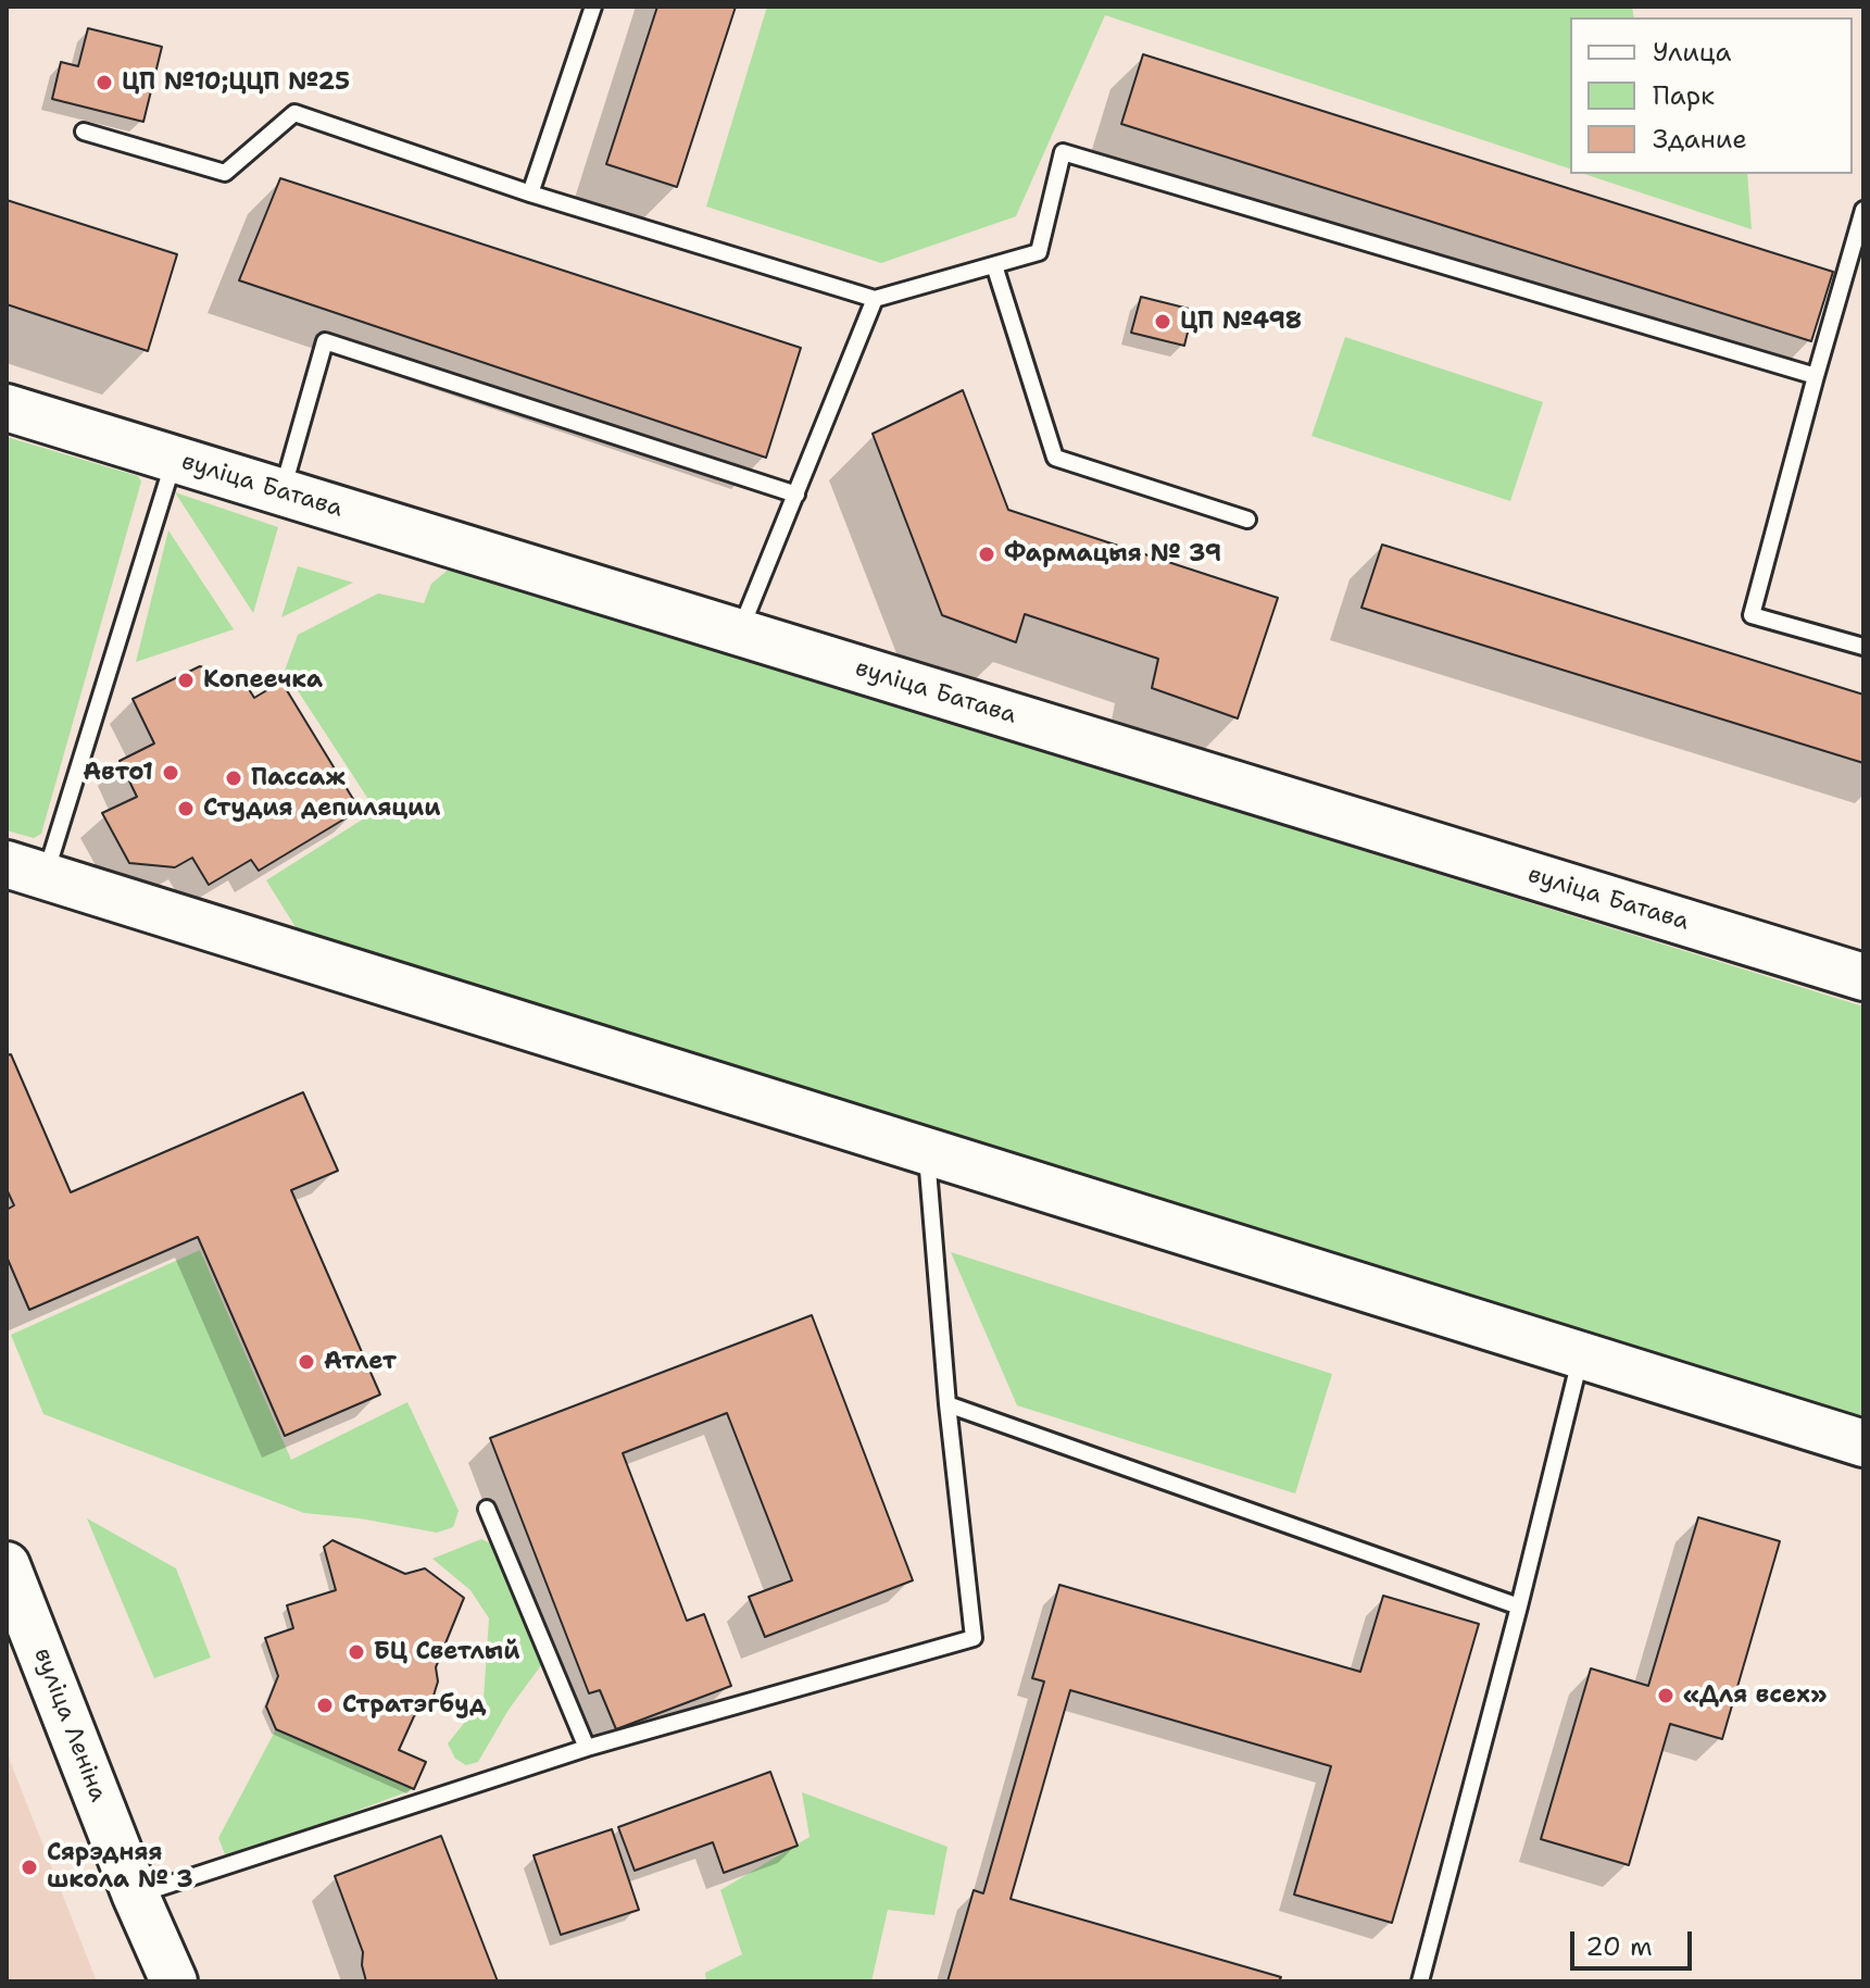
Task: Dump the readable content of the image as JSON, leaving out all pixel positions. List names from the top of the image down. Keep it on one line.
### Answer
{"streets":{"street":["вуліца Батава","вуліца Леніна"]},"places":["ЦП №10;ЦЦП №25","ЦП №498","Фармацыя № 39","Копеечка","Авто1","Пассаж","Студия депиляции","Атлет","БЦ Светлый","«Для всех»","Стратэгбуд","Сярэдняя школа № 3"],"legend":["Улица","Парк","Здание"],"scale_bar":"20 m"}
